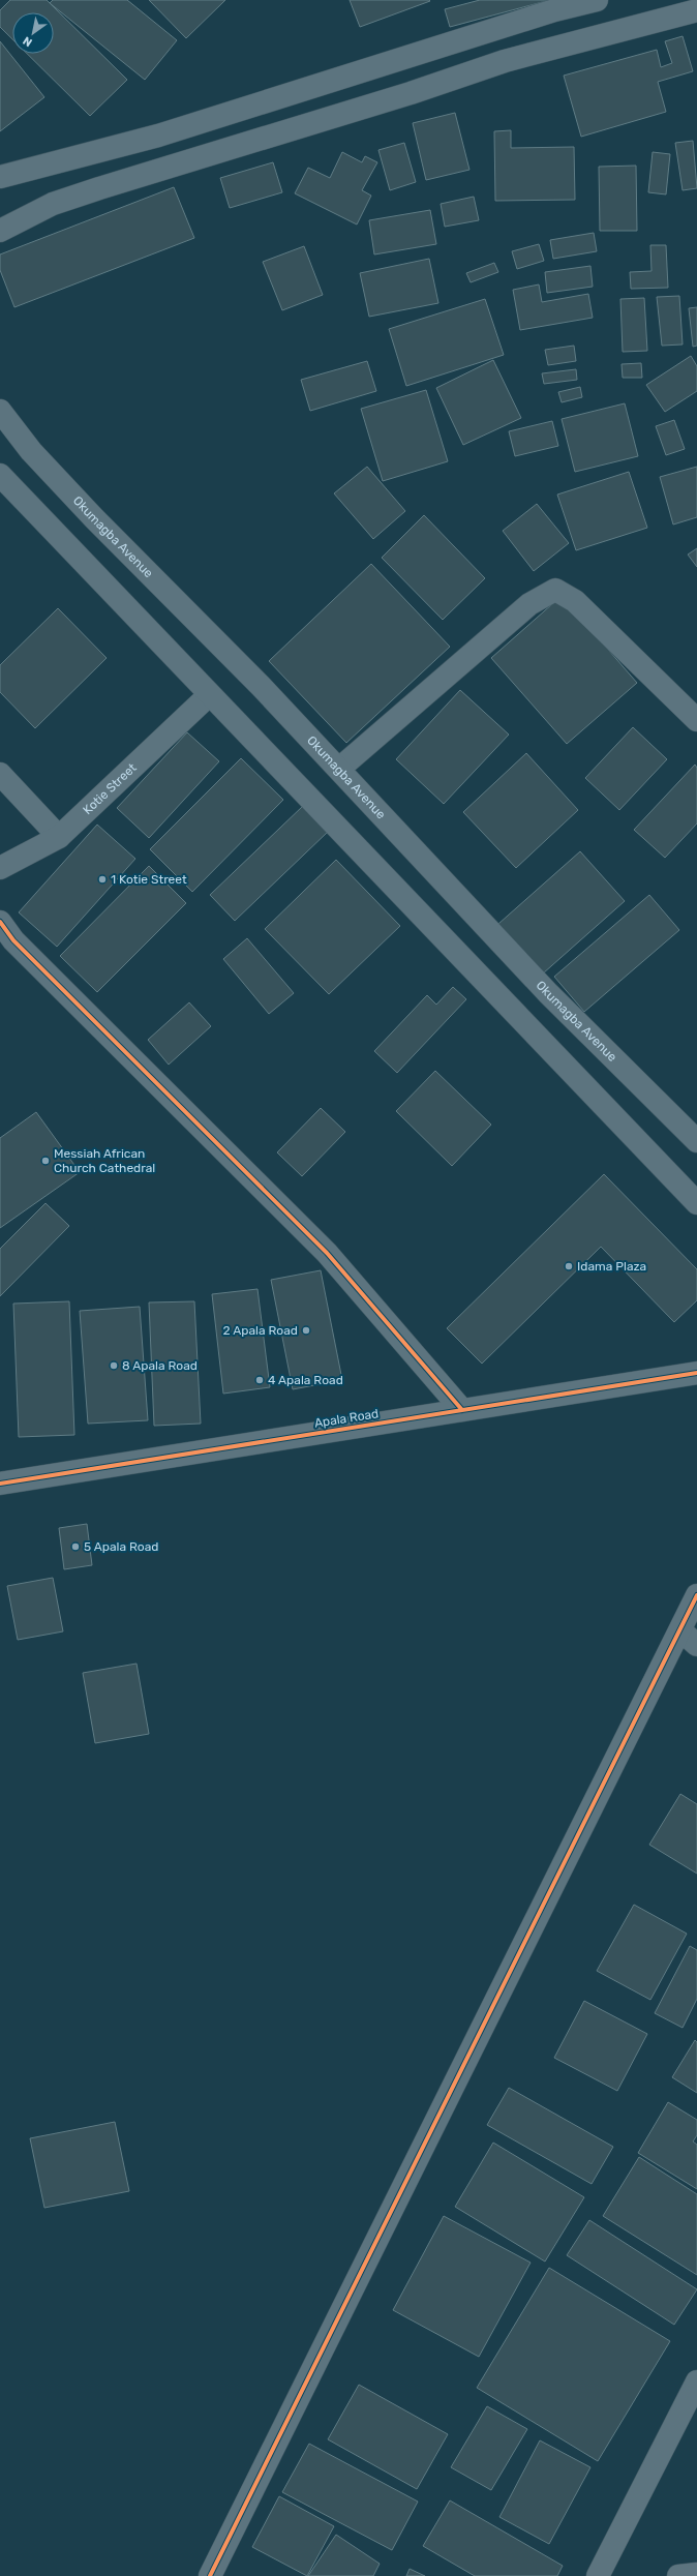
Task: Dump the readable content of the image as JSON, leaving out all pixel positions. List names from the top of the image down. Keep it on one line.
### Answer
{"streets":{"street":["Okumagba Avenue","Kotie Street","Apala Road"]},"places":["1 Kotie Street","Messiah African Church Cathedral","Idama Plaza","2 Apala Road","8 Apala Road","4 Apala Road","5 Apala Road"],"north":"bottom left"}
